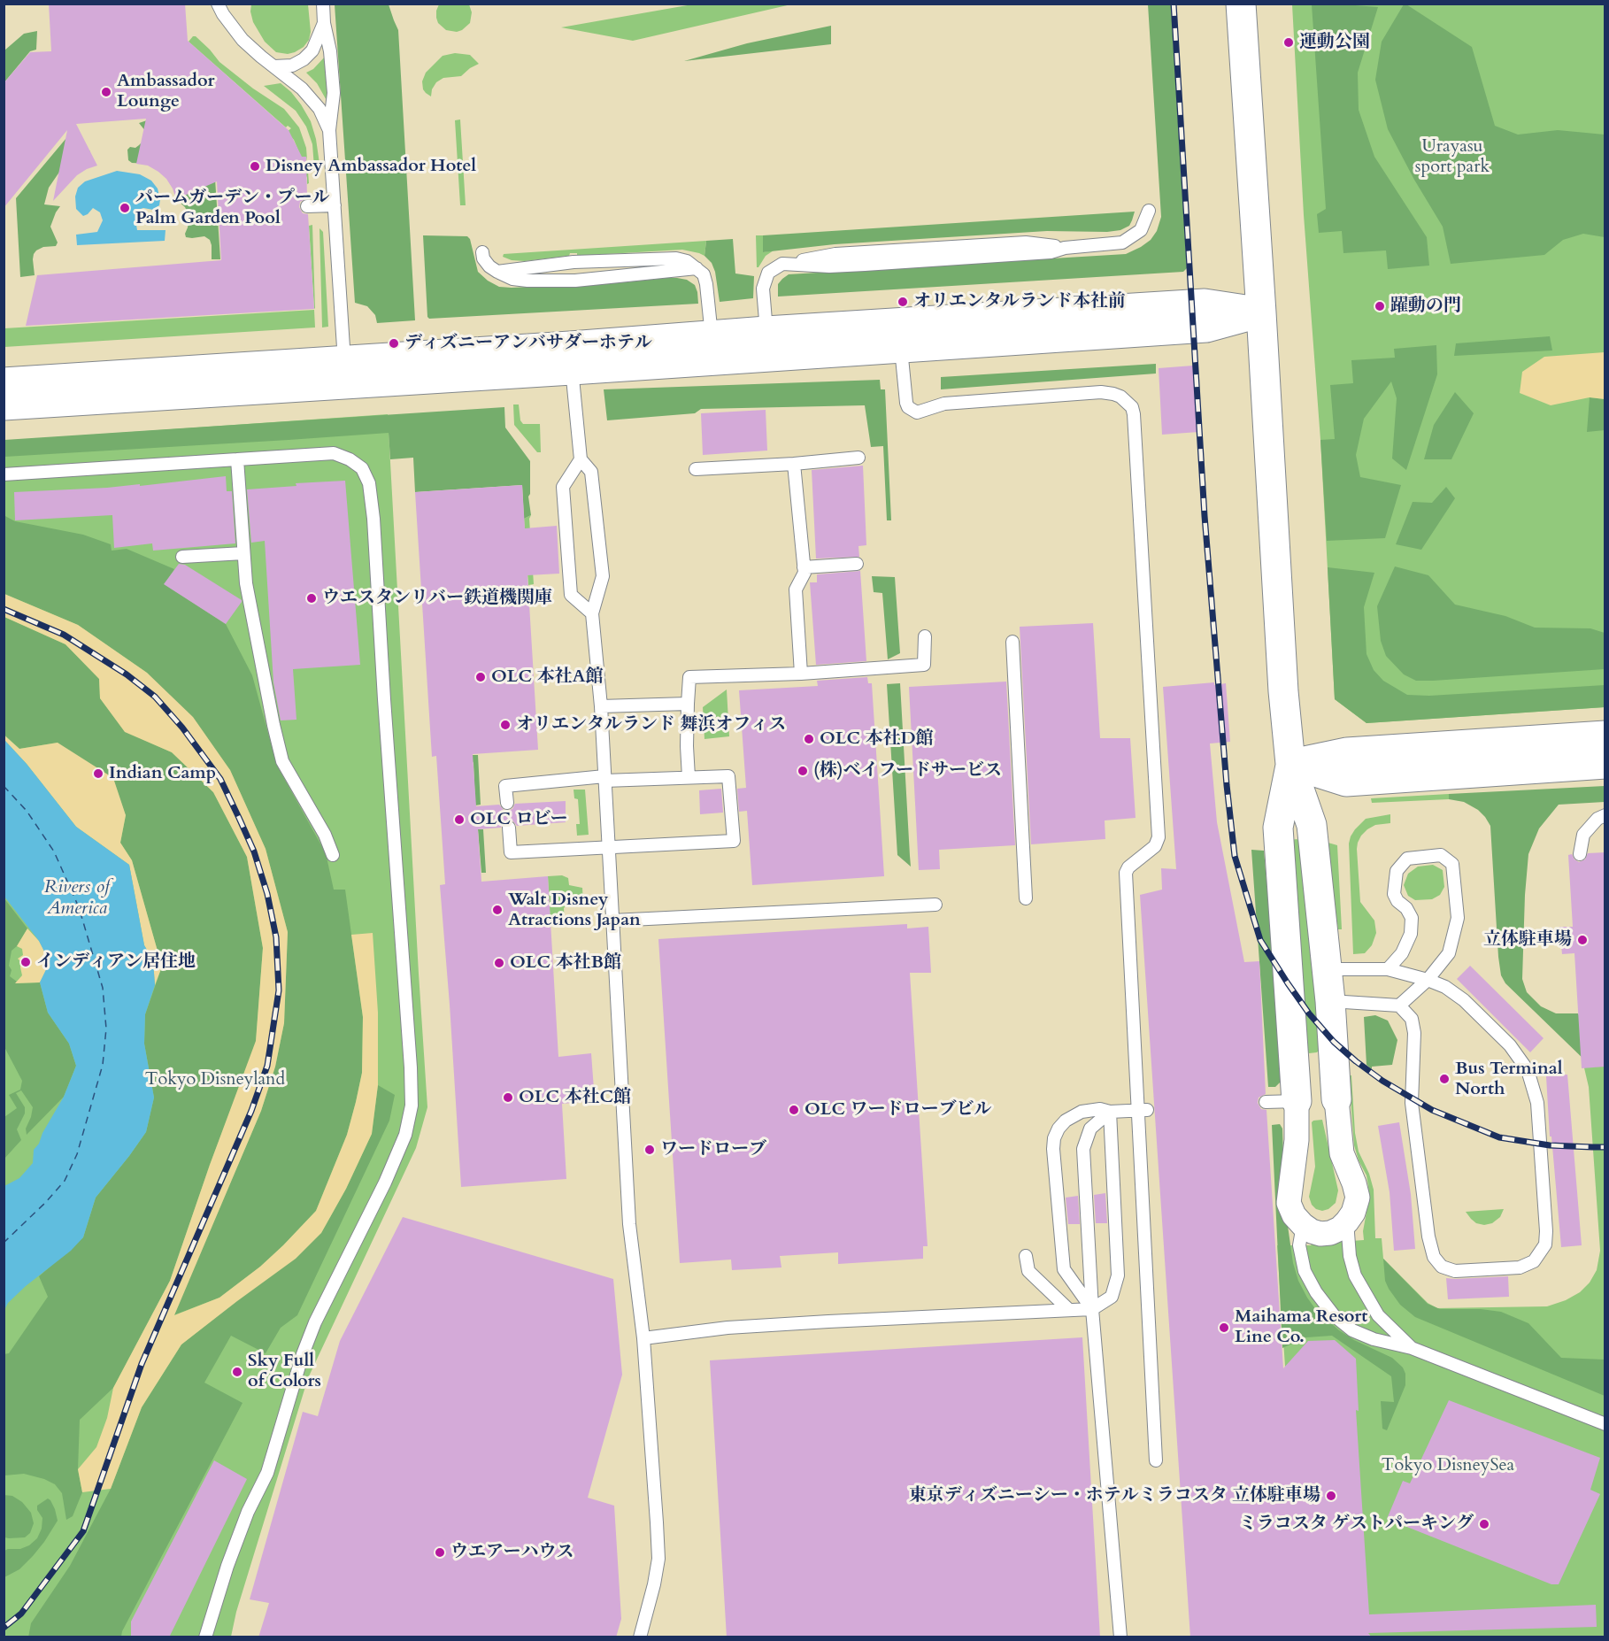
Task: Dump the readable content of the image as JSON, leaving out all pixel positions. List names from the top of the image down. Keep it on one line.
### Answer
{"water":["Rivers of America"],"parks":["Urayasu sport park","Tokyo Disneyland","Tokyo DisneySea"],"places":["運動公園","Ambassador Lounge","Disney Ambassador Hotel","パームガーデン・プール Palm Garden Pool","オリエンタルランド本社前","躍動の門","ディズニーアンバサダーホテル","ウエスタンリバー鉄道機関庫","OLC 本社A館","オリエンタルランド 舞浜オフィス","OLC 本社D館","(株)ベイフードサービス","Indian Camp","OLC ロビー","Walt Disney Atractions Japan","立体駐車場","インディアン居住地","OLC 本社B館","Bus Terminal North","OLC 本社C館","OLC ワードローブビル","ワードローブ","Maihama Resort Line Co.","Sky Full of Colors","東京ディズニーシー・ホテルミラコスタ 立体駐車場","ミラコスタ ゲストパーキング","ウエアーハウス"]}
